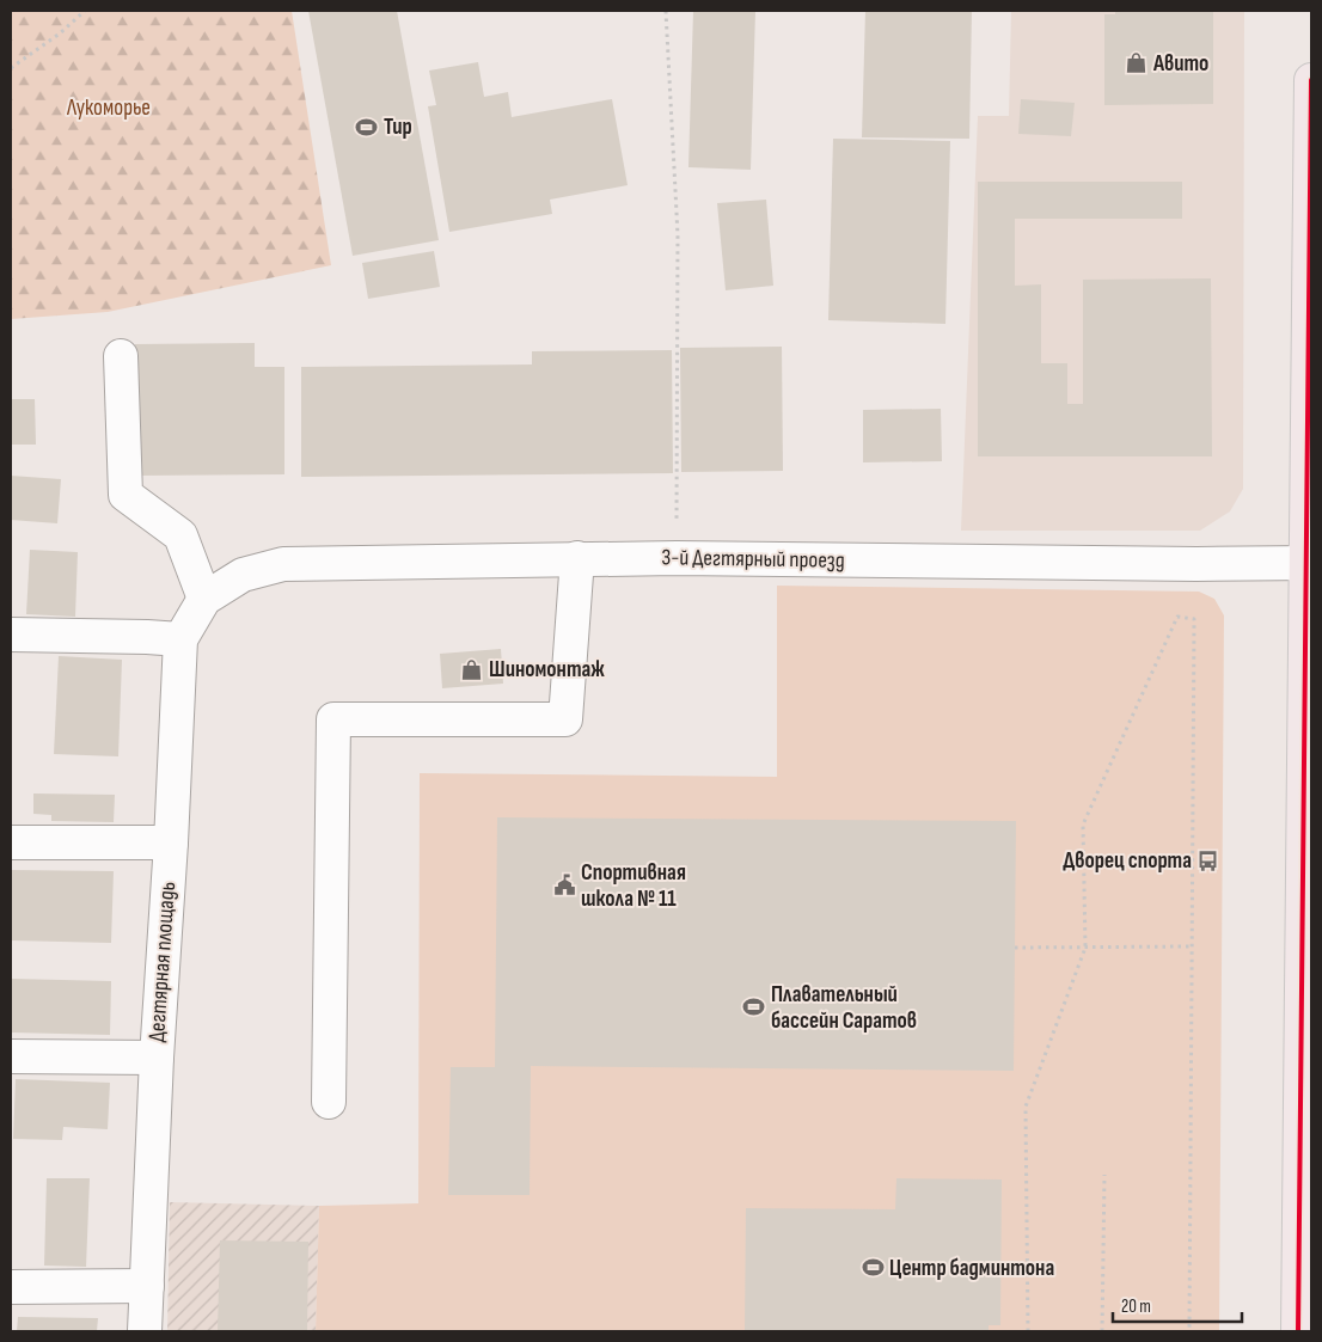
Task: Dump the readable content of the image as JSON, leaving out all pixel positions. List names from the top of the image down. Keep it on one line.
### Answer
{"streets":{"street":["3-й Дегтярный проезд","Дегтярная площадь"]},"crossings":[["3-й Дегтярный проезд","Дегтярная площадь"]],"parks":["Лукоморье"],"places":{"shop":["Авито","Шиномонтаж"],"sports":["Тир","Плавательный бассейн Саратов","Центр бадминтона"],"bus stop":["Дворец спорта"],"public building":["Спортивная школа № 11"]},"scale_bar":"20 m"}
